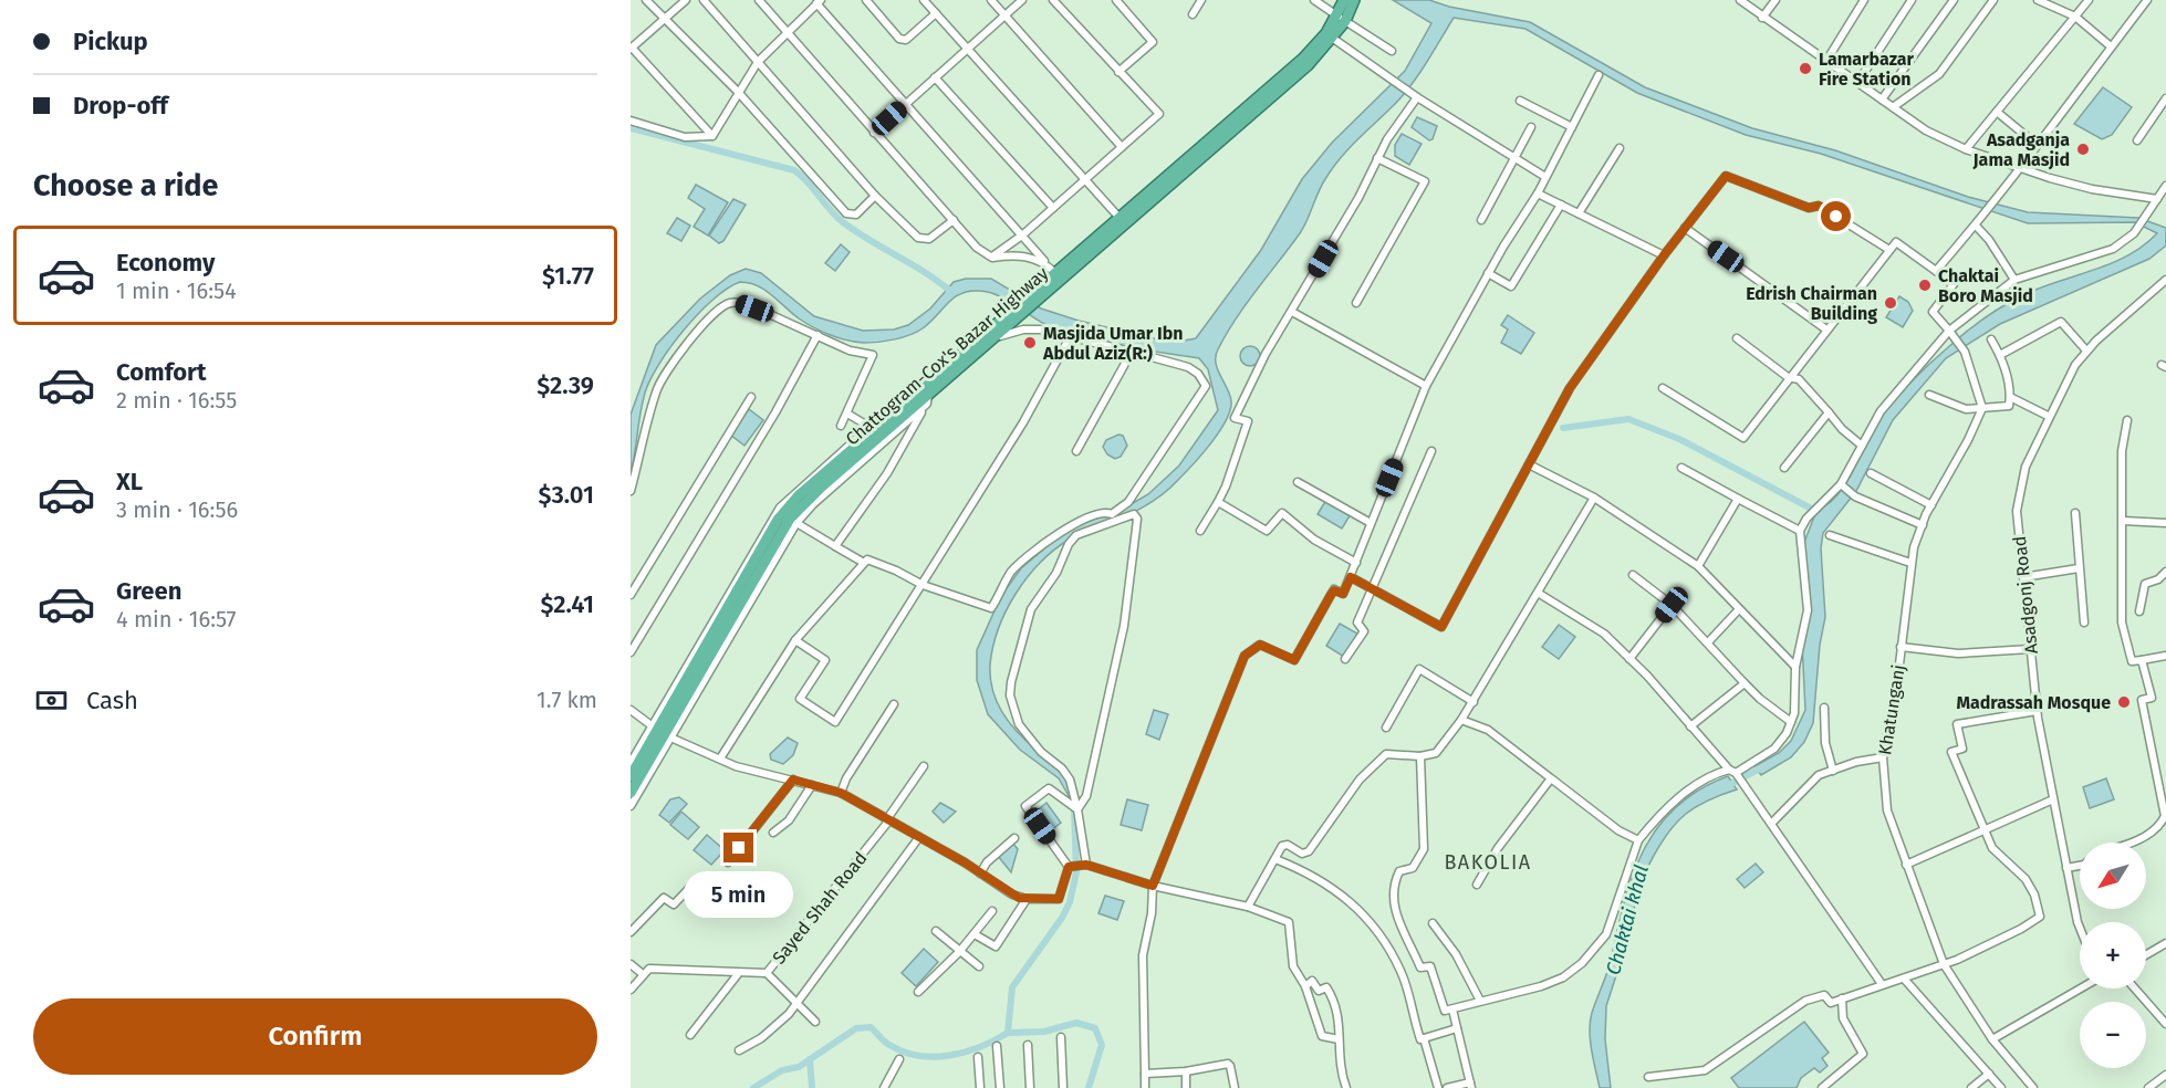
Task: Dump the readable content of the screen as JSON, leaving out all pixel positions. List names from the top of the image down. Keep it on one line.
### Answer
{"streets":{"highway":["Chattogram-Cox's Bazar Highway"],"street":["Asadgonj Road","Khatunganj","Sayed Shah Road"]},"districts":["BAKOLIA"],"water":["Chaktai khal"],"places":["Lamarbazar Fire Station","Asadganja Jama Masjid","Chaktai Boro Masjid","Edrish Chairman Building","Masjida Umar Ibn Abdul Aziz(R:)","Madrassah Mosque"],"north":"bottom left","page":{"banner":["Pickup","Drop-off"],"heading":"Choose a ride","list":[{"name":"Economy","note":"1 min · 16:54","value":"$1.77"},{"name":"Comfort","note":"2 min · 16:55","value":"$2.39"},{"name":"XL","note":"3 min · 16:56","value":"$3.01"},{"name":"Green","note":"4 min · 16:57","value":"$2.41"}],"pay":["Cash","1.7 km"],"map_buttons":["+","−"],"bubble":"5 min","buttons":"Confirm"}}
